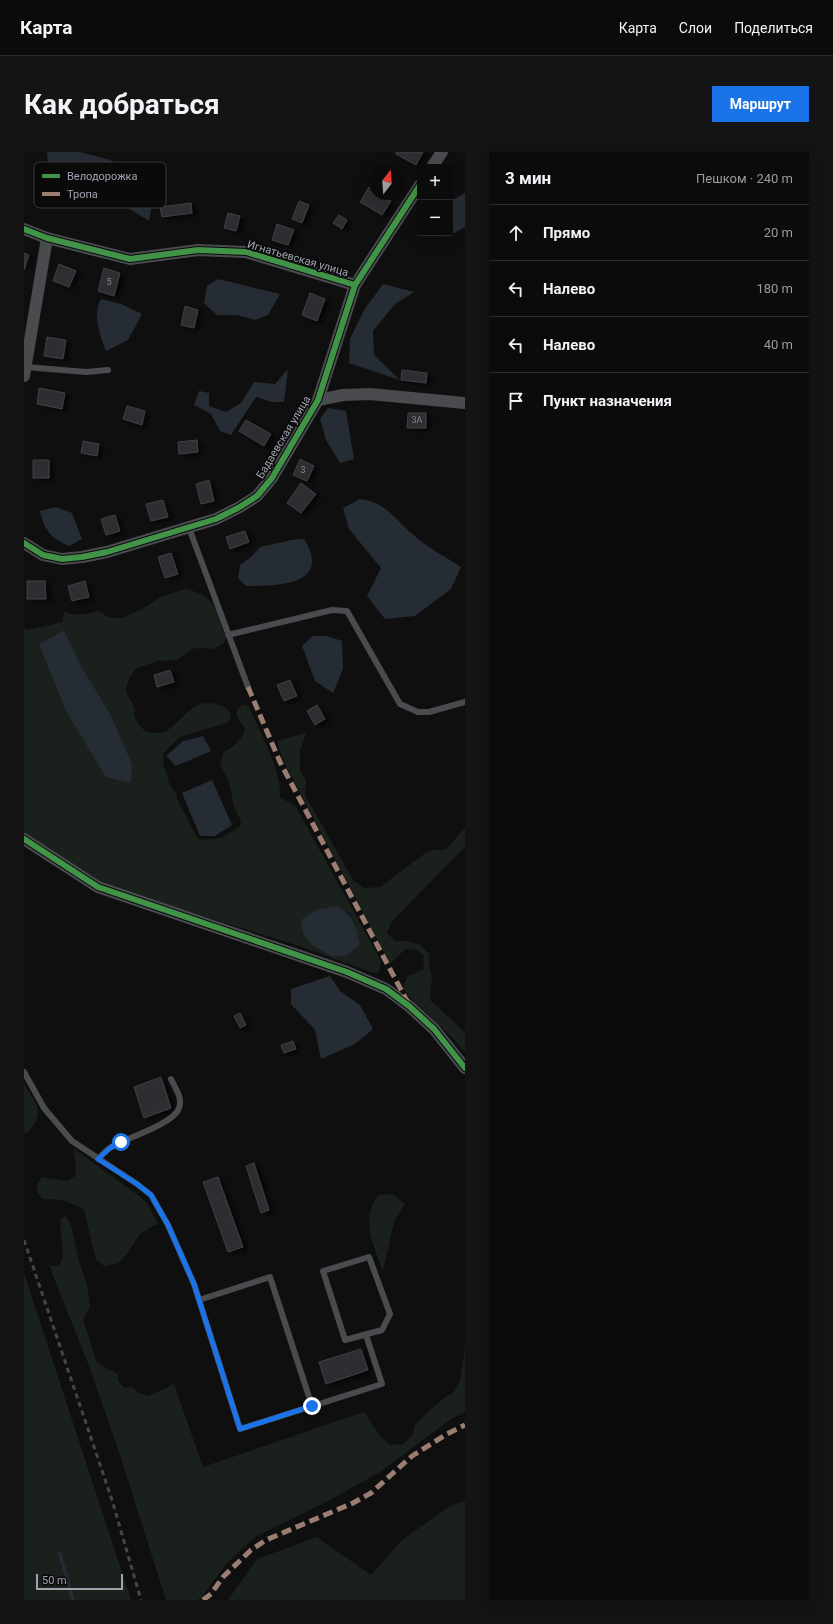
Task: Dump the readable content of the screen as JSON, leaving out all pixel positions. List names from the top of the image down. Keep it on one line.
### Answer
{"streets":{"street":["Игнатьевская улица","Бадаевская улица"]},"crossings":[["Игнатьевская улица","Бадаевская улица"]],"house_numbers":["5","3А","3"],"legend":["Велодорожка","Тропа"],"scale_bar":"50 m","north":"top","page":{"header":"Карта","nav":["Карта","Слои","Поделиться"],"buttons":"Маршрут","title":"Как добраться","heading":["3 мин","Пешком · 240 m"],"map_buttons":["+","−"],"list":[["Прямо","20 m"],["Налево","180 m"],["Налево","40 m"],"Пункт назначения"],"scale":"50 m"}}
